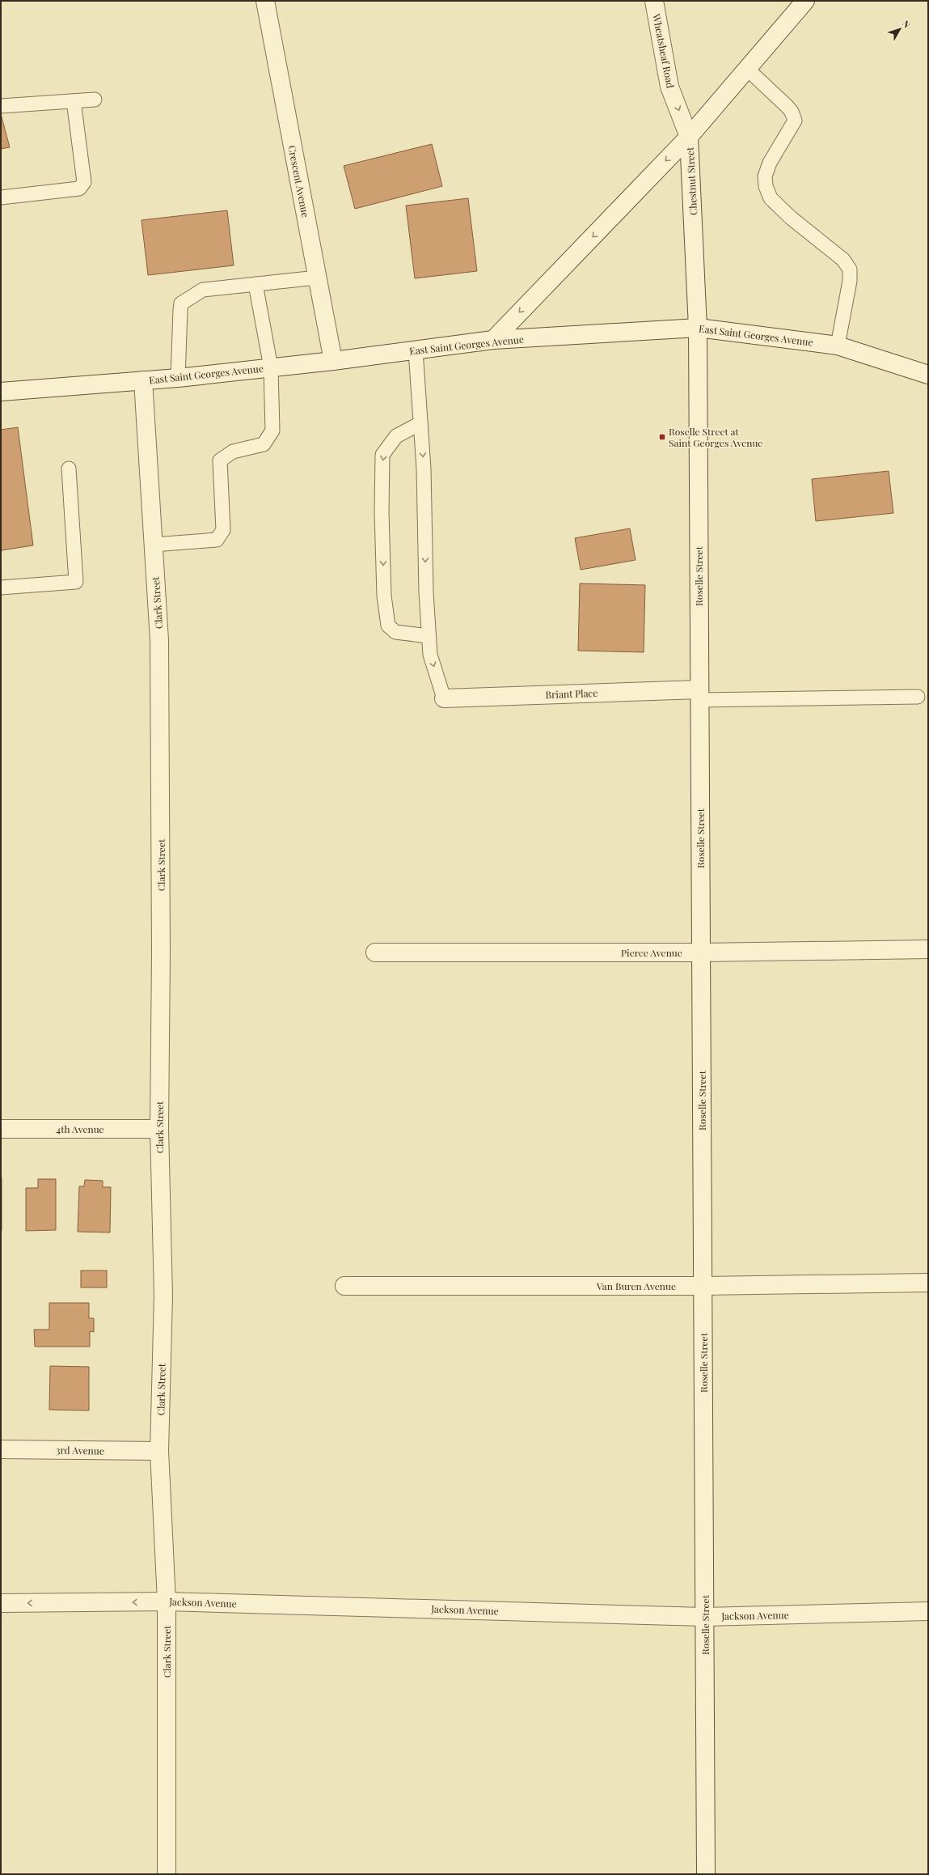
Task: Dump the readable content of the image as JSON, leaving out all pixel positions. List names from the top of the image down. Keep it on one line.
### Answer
{"streets":{"street":["Wheatsheaf Road","Crescent Avenue","Chestnut Street","East Saint Georges Avenue","Roselle Street","Clark Street","Briant Place","Pierce Avenue","4th Avenue","Van Buren Avenue","3rd Avenue","Jackson Avenue"]},"crossings":[["Wheatsheaf Road","Chestnut Street"],["Crescent Avenue","East Saint Georges Avenue"],["Chestnut Street","East Saint Georges Avenue"],["Chestnut Street","Roselle Street"],["East Saint Georges Avenue","Roselle Street"],["East Saint Georges Avenue","Clark Street"],["Roselle Street","Briant Place"],["Roselle Street","Pierce Avenue"],["Roselle Street","Van Buren Avenue"],["Roselle Street","Jackson Avenue"],["Clark Street","4th Avenue"],["Clark Street","3rd Avenue"],["Clark Street","Jackson Avenue"]],"one_way":["Wheatsheaf Road"],"places":{"transit":["Roselle Street at Saint Georges Avenue"]},"north":"top right"}
